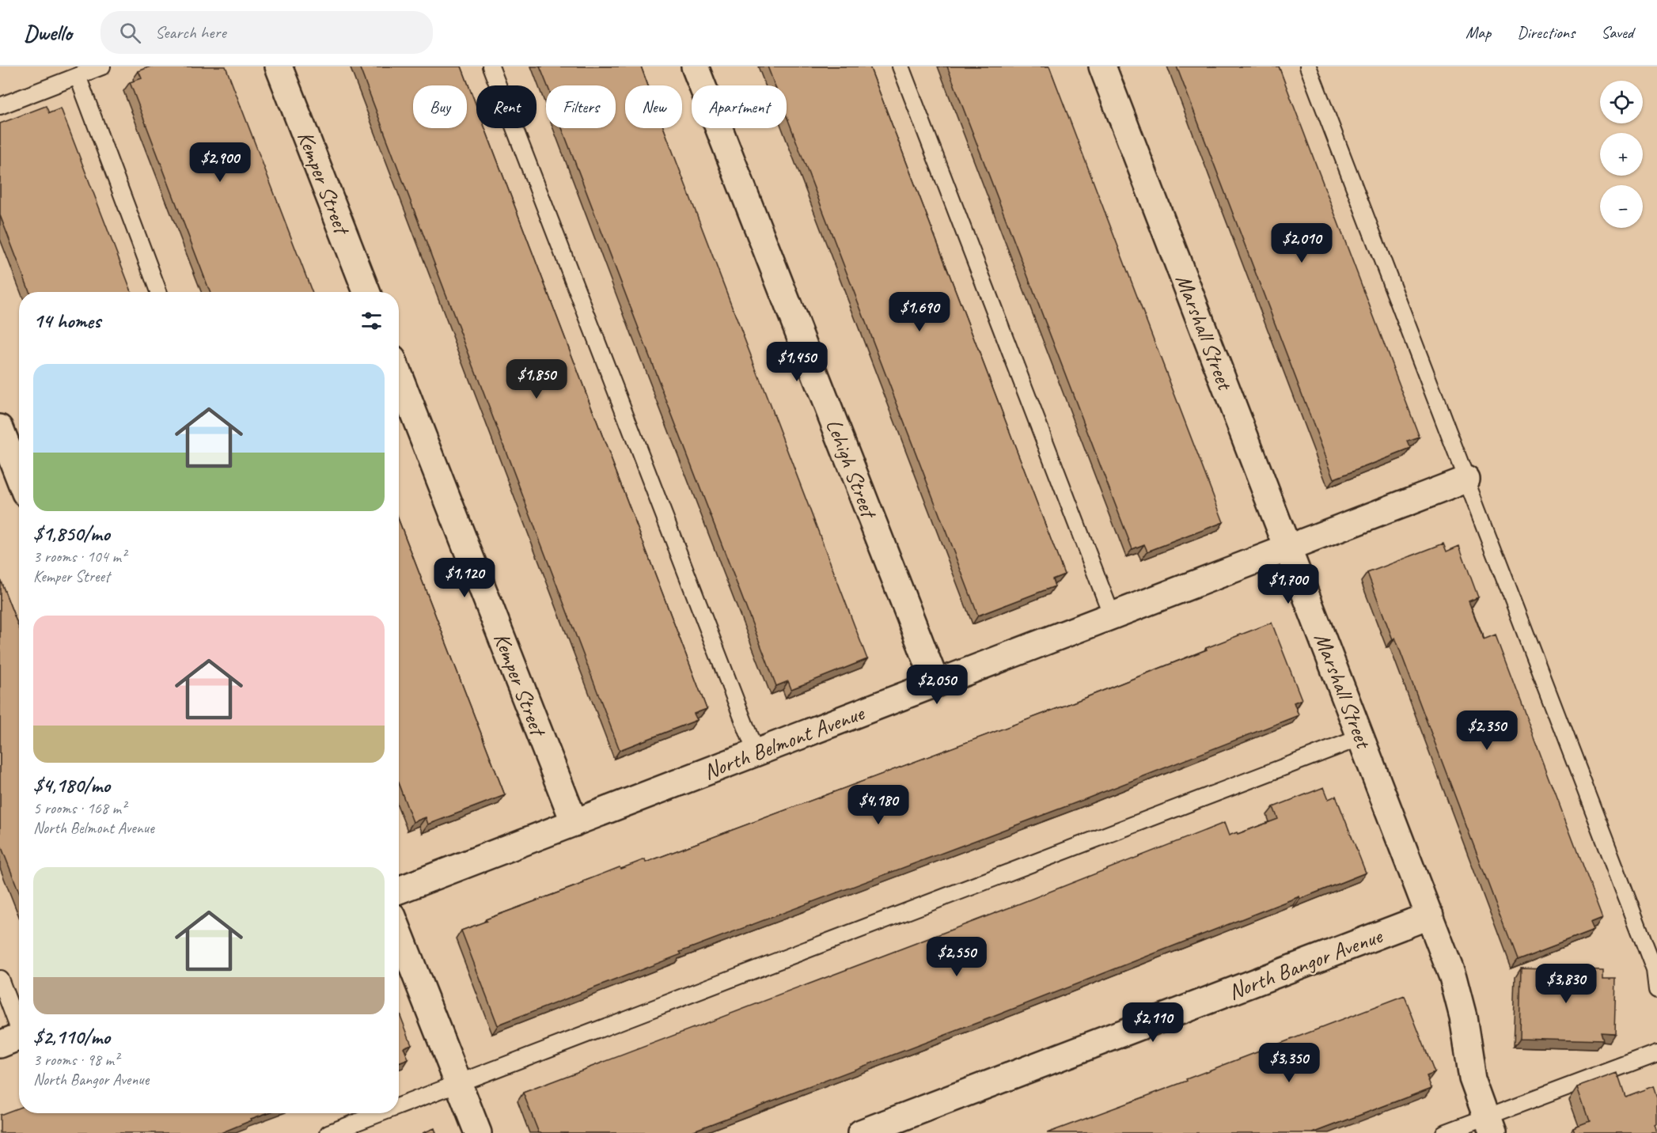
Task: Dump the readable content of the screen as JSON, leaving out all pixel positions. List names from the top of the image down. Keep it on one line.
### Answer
{"streets":{"street":["Kemper Street","Marshall Street","Lehigh Street","North Belmont Avenue","North Bangor Avenue"]},"crossings":[["Kemper Street","North Belmont Avenue"],["Marshall Street","North Belmont Avenue"],["Marshall Street","North Bangor Avenue"],["Lehigh Street","North Belmont Avenue"]],"page":{"header":"Dwello","search":"Search here","nav":["Map","Directions","Saved"],"map_buttons":["+","−"],"chip":["Buy","Rent","Filters","New","Apartment"],"price":["$2,900","$2,010","$1,690","$1,450","$1,850","$1,120","$1,700","$2,050","$2,350","$4,180","$2,550","$3,830","$2,110","$3,350"],"heading":"14 homes","list":[{"name":"$1,850/mo","note":"3 rooms · 104 m² · Kemper Street"},{"name":"$4,180/mo","note":"5 rooms · 168 m² · North Belmont Avenue"},{"name":"$2,110/mo","note":"3 rooms · 98 m² · North Bangor Avenue"}]}}
